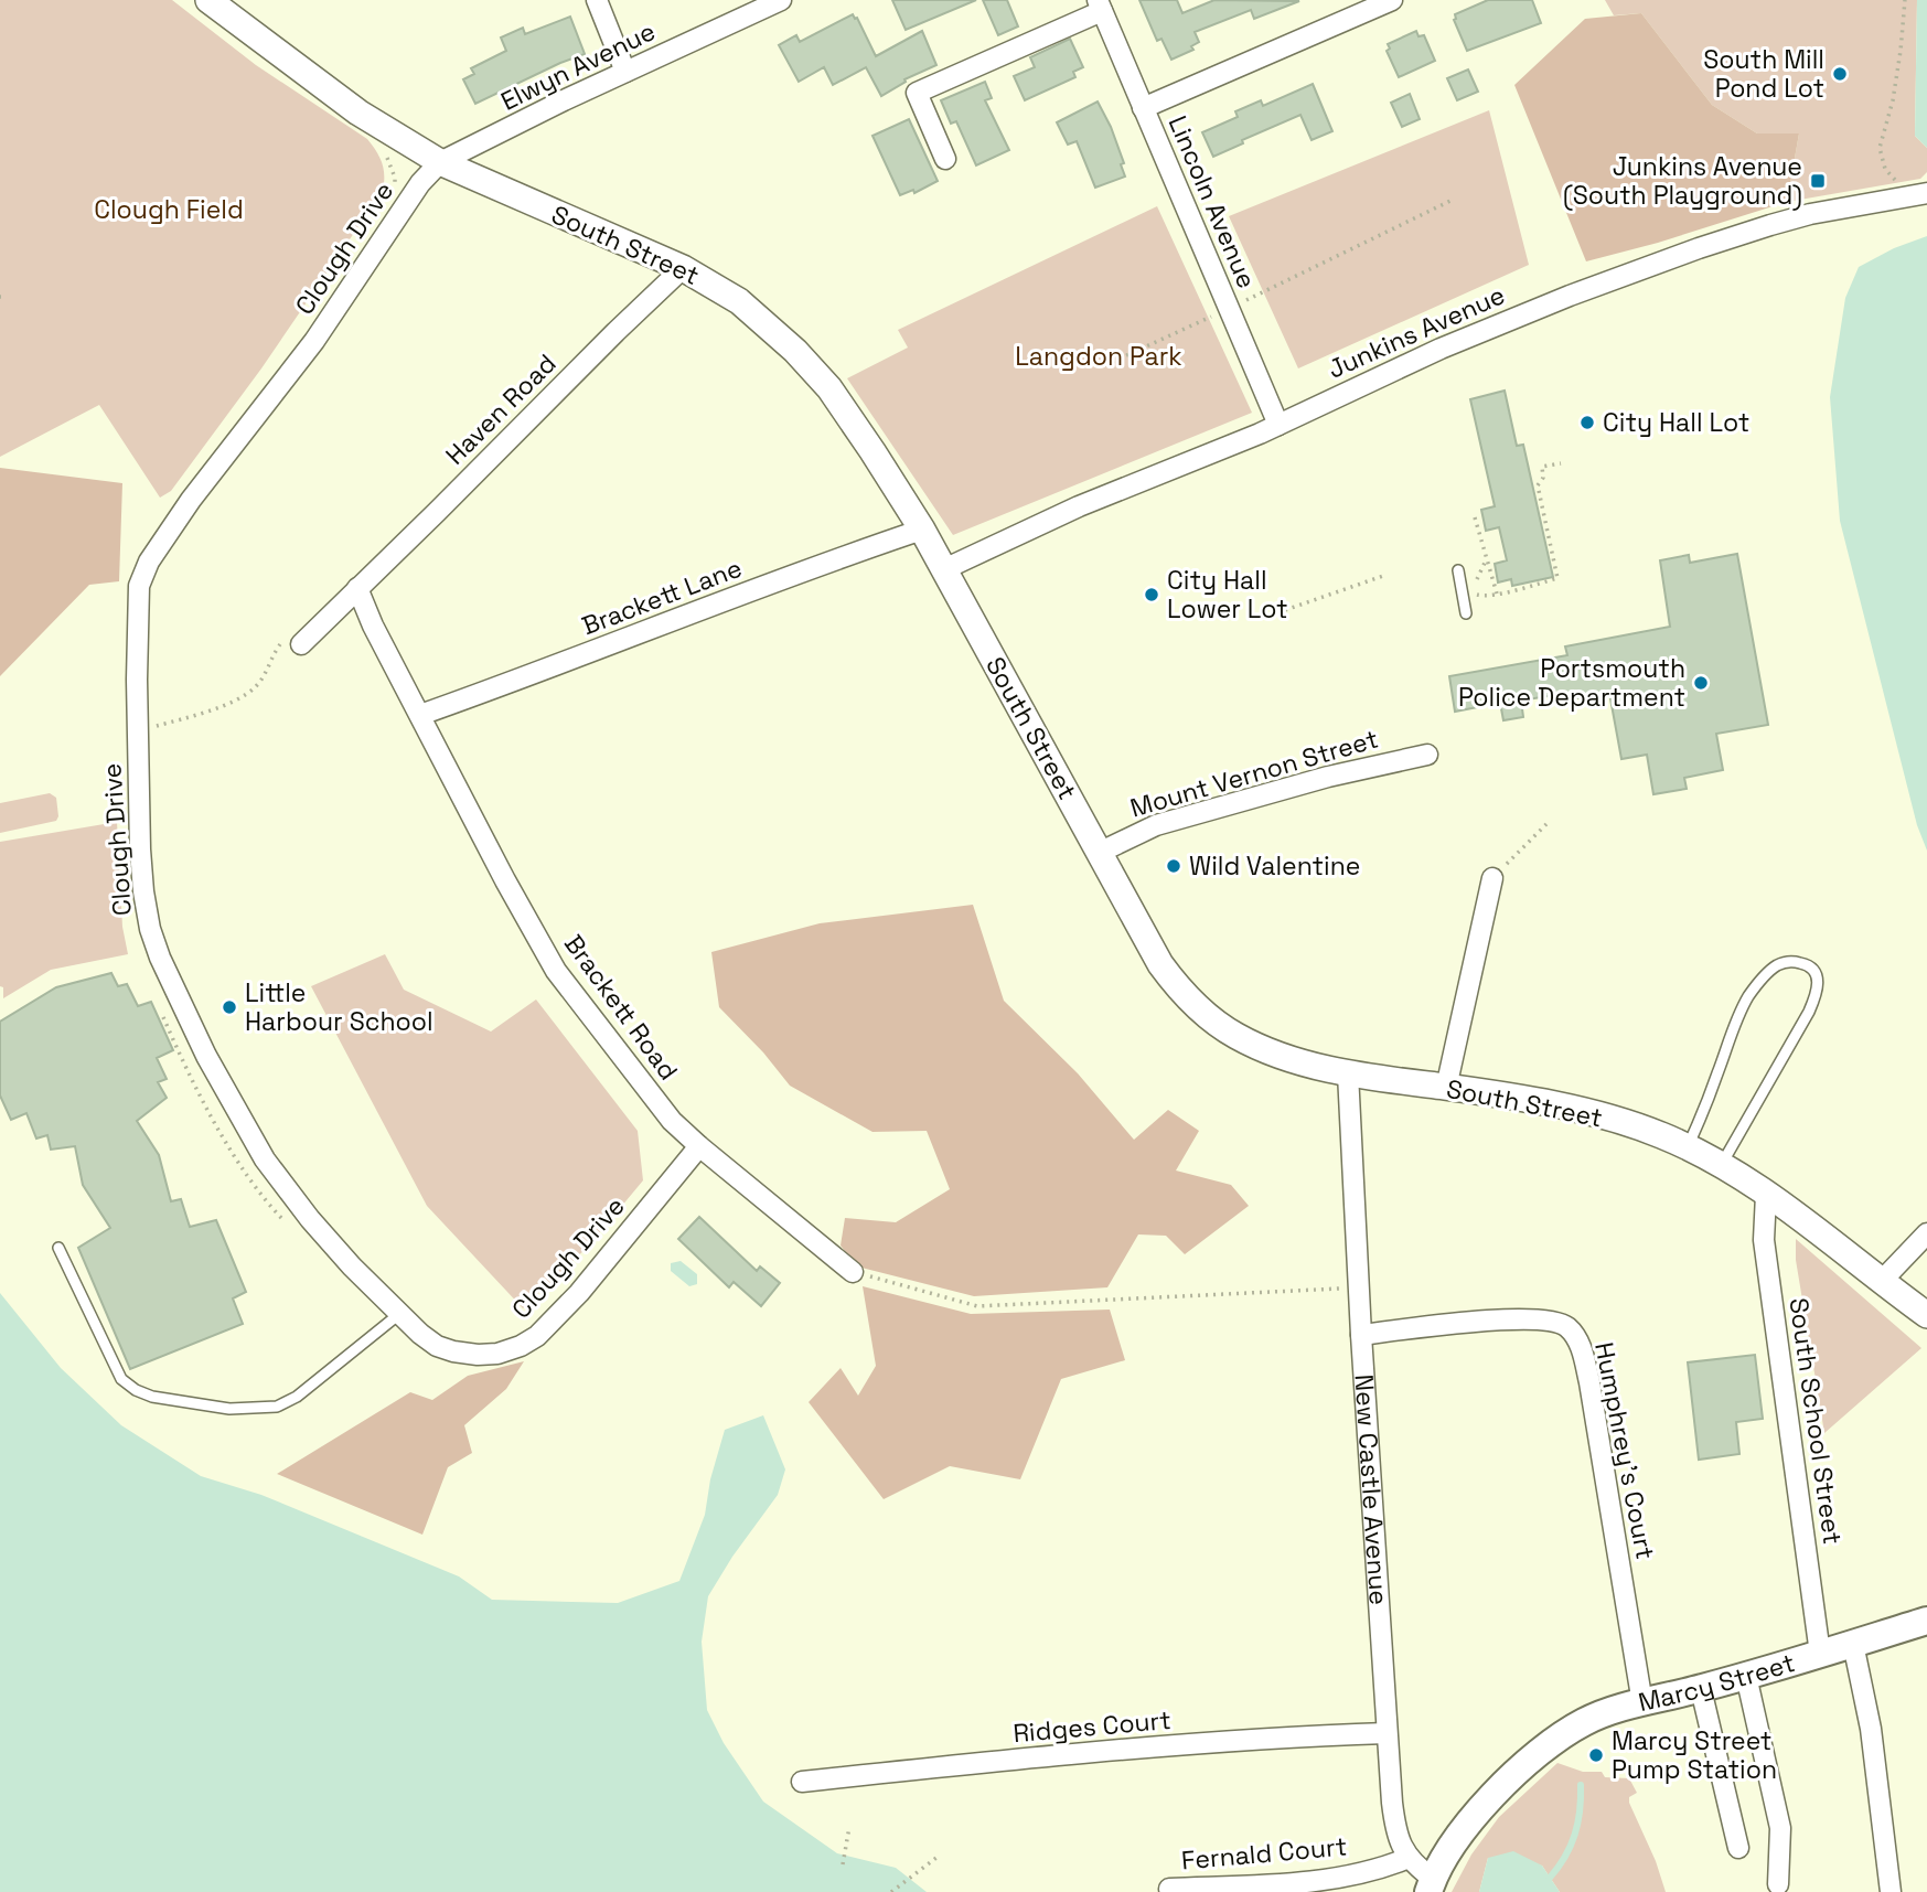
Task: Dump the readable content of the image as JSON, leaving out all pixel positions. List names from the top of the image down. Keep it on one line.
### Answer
{"streets":{"main road":["Marcy Street"],"street":["Elwyn Avenue","Lincoln Avenue","South Street","Clough Drive","Junkins Avenue","Haven Road","Brackett Lane","Mount Vernon Street","Brackett Road","South School Street","Humphrey's Court","New Castle Avenue","Ridges Court","Fernald Court"]},"crossings":[["Elwyn Avenue","South Street"],["Elwyn Avenue","Clough Drive"],["Lincoln Avenue","Junkins Avenue"],["South Street","Clough Drive"],["South Street","Junkins Avenue"],["South Street","Haven Road"],["South Street","Brackett Lane"],["South Street","Mount Vernon Street"],["South Street","South School Street"],["South Street","New Castle Avenue"],["Clough Drive","Brackett Road"],["Brackett Lane","Brackett Road"],["South School Street","Marcy Street"],["Humphrey's Court","New Castle Avenue"],["Humphrey's Court","Marcy Street"],["New Castle Avenue","Marcy Street"],["New Castle Avenue","Ridges Court"],["New Castle Avenue","Fernald Court"]],"parks":["Clough Field","Langdon Park"],"places":{"other":["South Mill Pond Lot","City Hall Lot","City Hall Lower Lot","Portsmouth Police Department","Wild Valentine","Little Harbour School","Marcy Street Pump Station"],"transit":["Junkins Avenue (South Playground)"]}}
